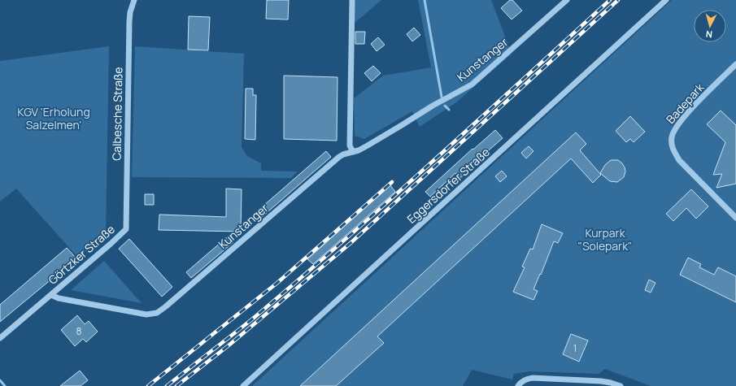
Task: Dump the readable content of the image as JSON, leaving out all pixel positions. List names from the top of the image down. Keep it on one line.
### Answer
{"streets":{"street":["Kunstanger","Badepark","Calbesche Straße","Eggersdorfer Straße","Görtzker Straße"]},"crossings":[["Kunstanger","Görtzker Straße"],["Calbesche Straße","Görtzker Straße"]],"parks":["KGV 'Erholung Salzelmen'","Kurpark \"Solepark\""],"house_numbers":["8","1"],"north":"bottom"}
